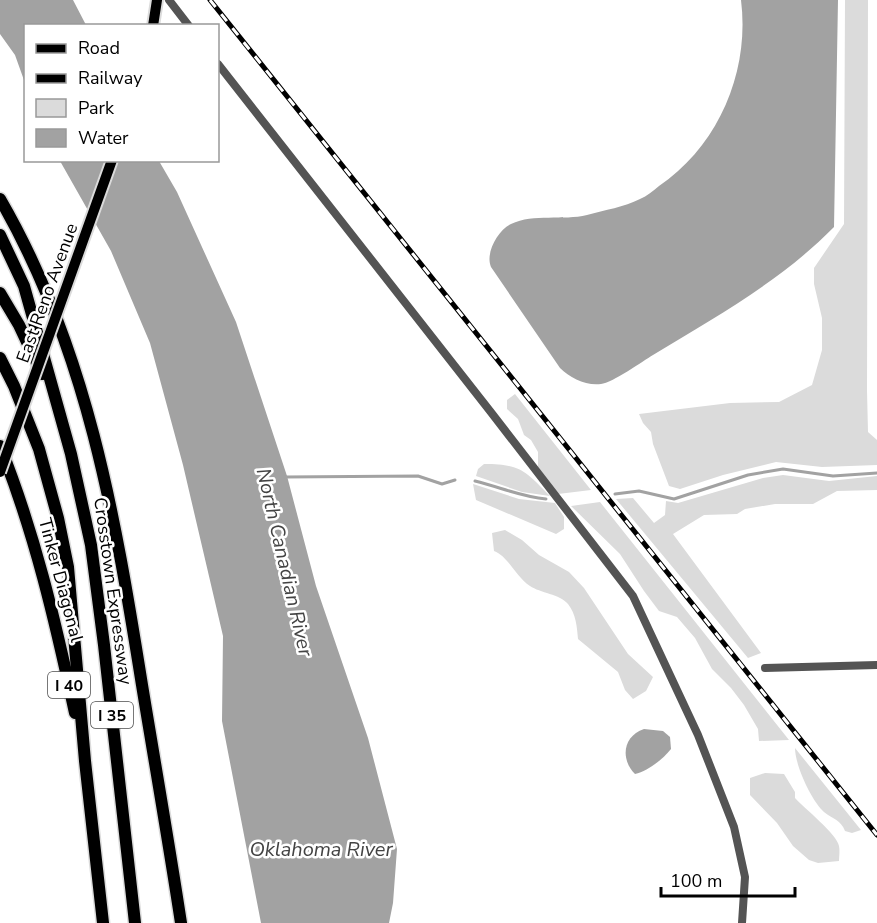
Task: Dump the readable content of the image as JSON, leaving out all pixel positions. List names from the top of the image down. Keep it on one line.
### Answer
{"streets":{"highway":["Tinker Diagonal","Crosstown Expressway","I 40","I 35"],"main road":["East Reno Avenue"]},"crossings":[["Tinker Diagonal","I 35"],["Crosstown Expressway","I 35"]],"water":["North Canadian River","Oklahoma River"],"legend":["Road","Railway","Park","Water"],"scale_bar":"100 m"}
